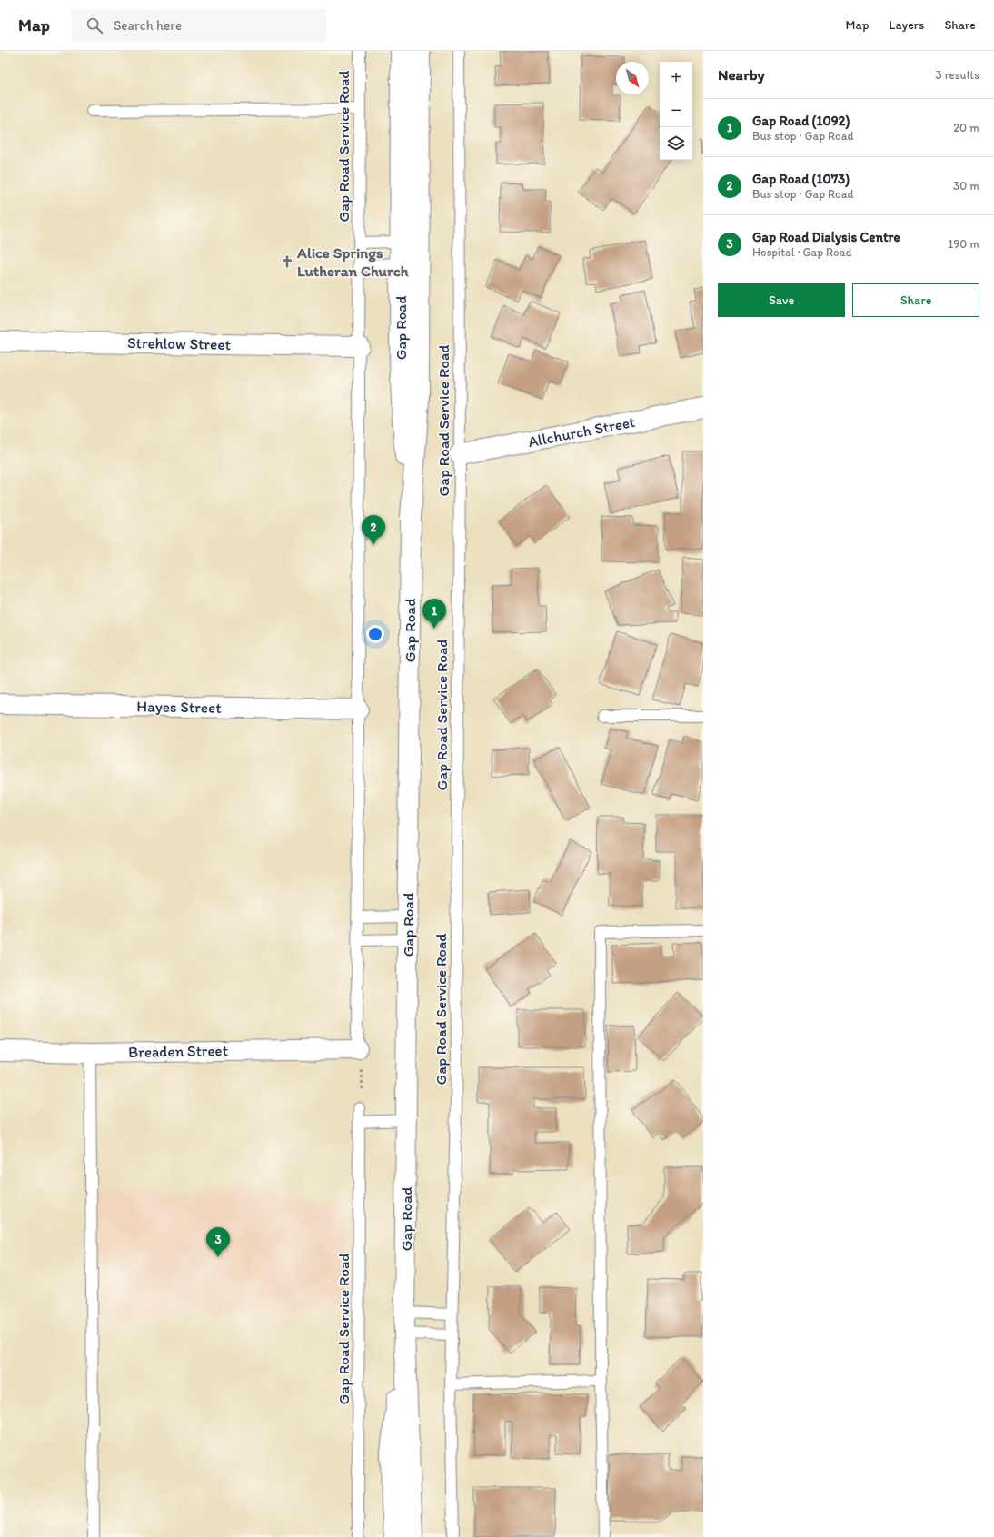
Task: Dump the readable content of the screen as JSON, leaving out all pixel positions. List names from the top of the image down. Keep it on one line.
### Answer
{"streets":{"street":["Gap Road","Strehlow Street","Allchurch Street","Hayes Street","Breaden Street"],"lane":["Gap Road Service Road"]},"crossings":[["Gap Road Service Road","Strehlow Street"],["Gap Road Service Road","Allchurch Street"],["Gap Road Service Road","Hayes Street"],["Gap Road Service Road","Breaden Street"]],"places":{"church":["Alice Springs Lutheran Church"]},"north":"bottom right","page":{"header":"Map","search":"Search here","nav":["Map","Layers","Share"],"heading":["Nearby","3 results"],"map_buttons":["+","−"],"list":[{"mark":"1","name":"Gap Road (1092)","note":"Bus stop · Gap Road","value":"20 m"},{"mark":"2","name":"Gap Road (1073)","note":"Bus stop · Gap Road","value":"30 m"},{"mark":"3","name":"Gap Road Dialysis Centre","note":"Hospital · Gap Road","value":"190 m"}],"buttons":["Save","Share"],"pins":["2","1","3"]}}
